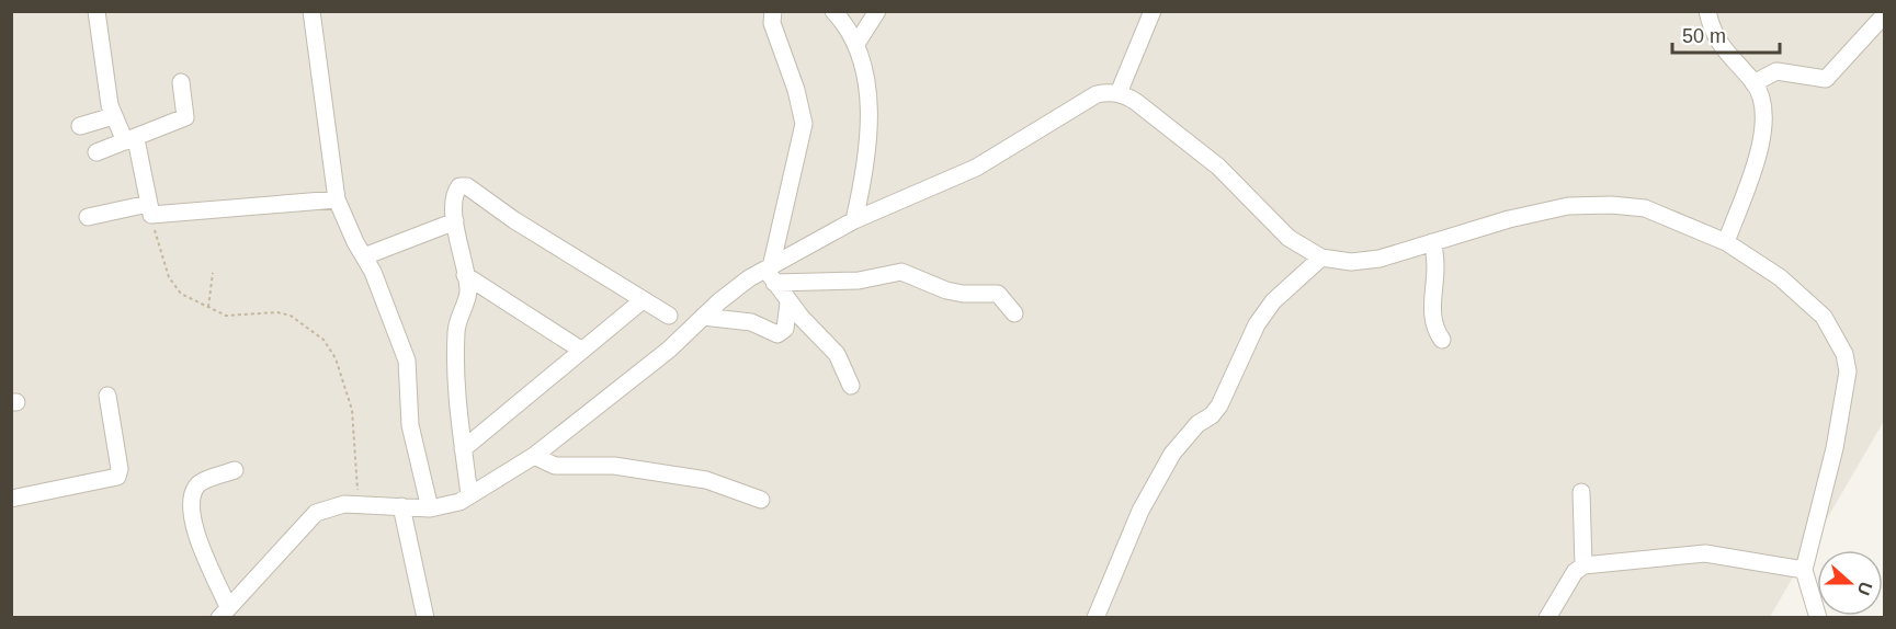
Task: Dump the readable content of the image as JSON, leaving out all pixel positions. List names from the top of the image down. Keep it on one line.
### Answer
{"scale_bar":"50 m","north":"right"}
